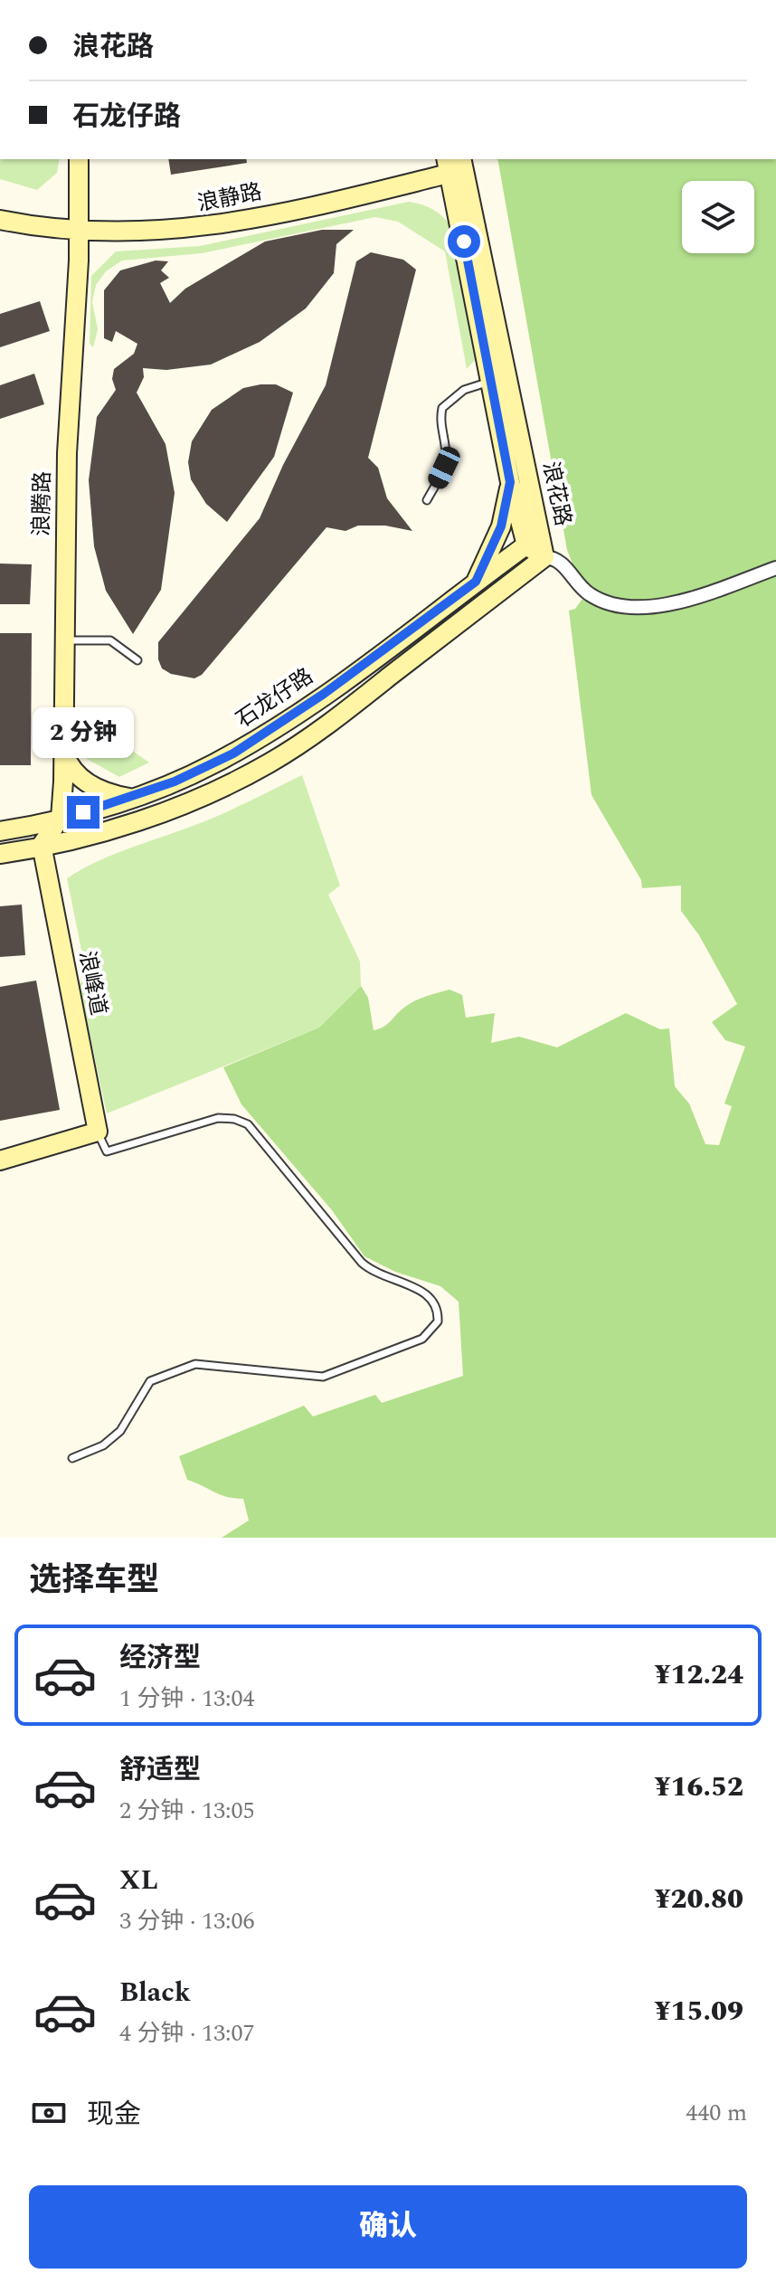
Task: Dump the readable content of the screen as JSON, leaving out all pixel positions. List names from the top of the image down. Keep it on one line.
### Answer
{"streets":{"main road":["浪静路","浪花路","浪腾路","石龙仔路","浪峰道"]},"crossings":[["浪静路","浪花路"],["浪静路","浪腾路"],["浪花路","石龙仔路"],["浪腾路","石龙仔路"]],"page":{"banner":["浪花路","石龙仔路"],"bubble":"2 分钟","heading":"选择车型","list":[{"name":"经济型","note":"1 分钟 · 13:04","value":"¥12.24"},{"name":"舒适型","note":"2 分钟 · 13:05","value":"¥16.52"},{"name":"XL","note":"3 分钟 · 13:06","value":"¥20.80"},{"name":"Black","note":"4 分钟 · 13:07","value":"¥15.09"}],"pay":["现金","440 m"],"buttons":"确认"}}
